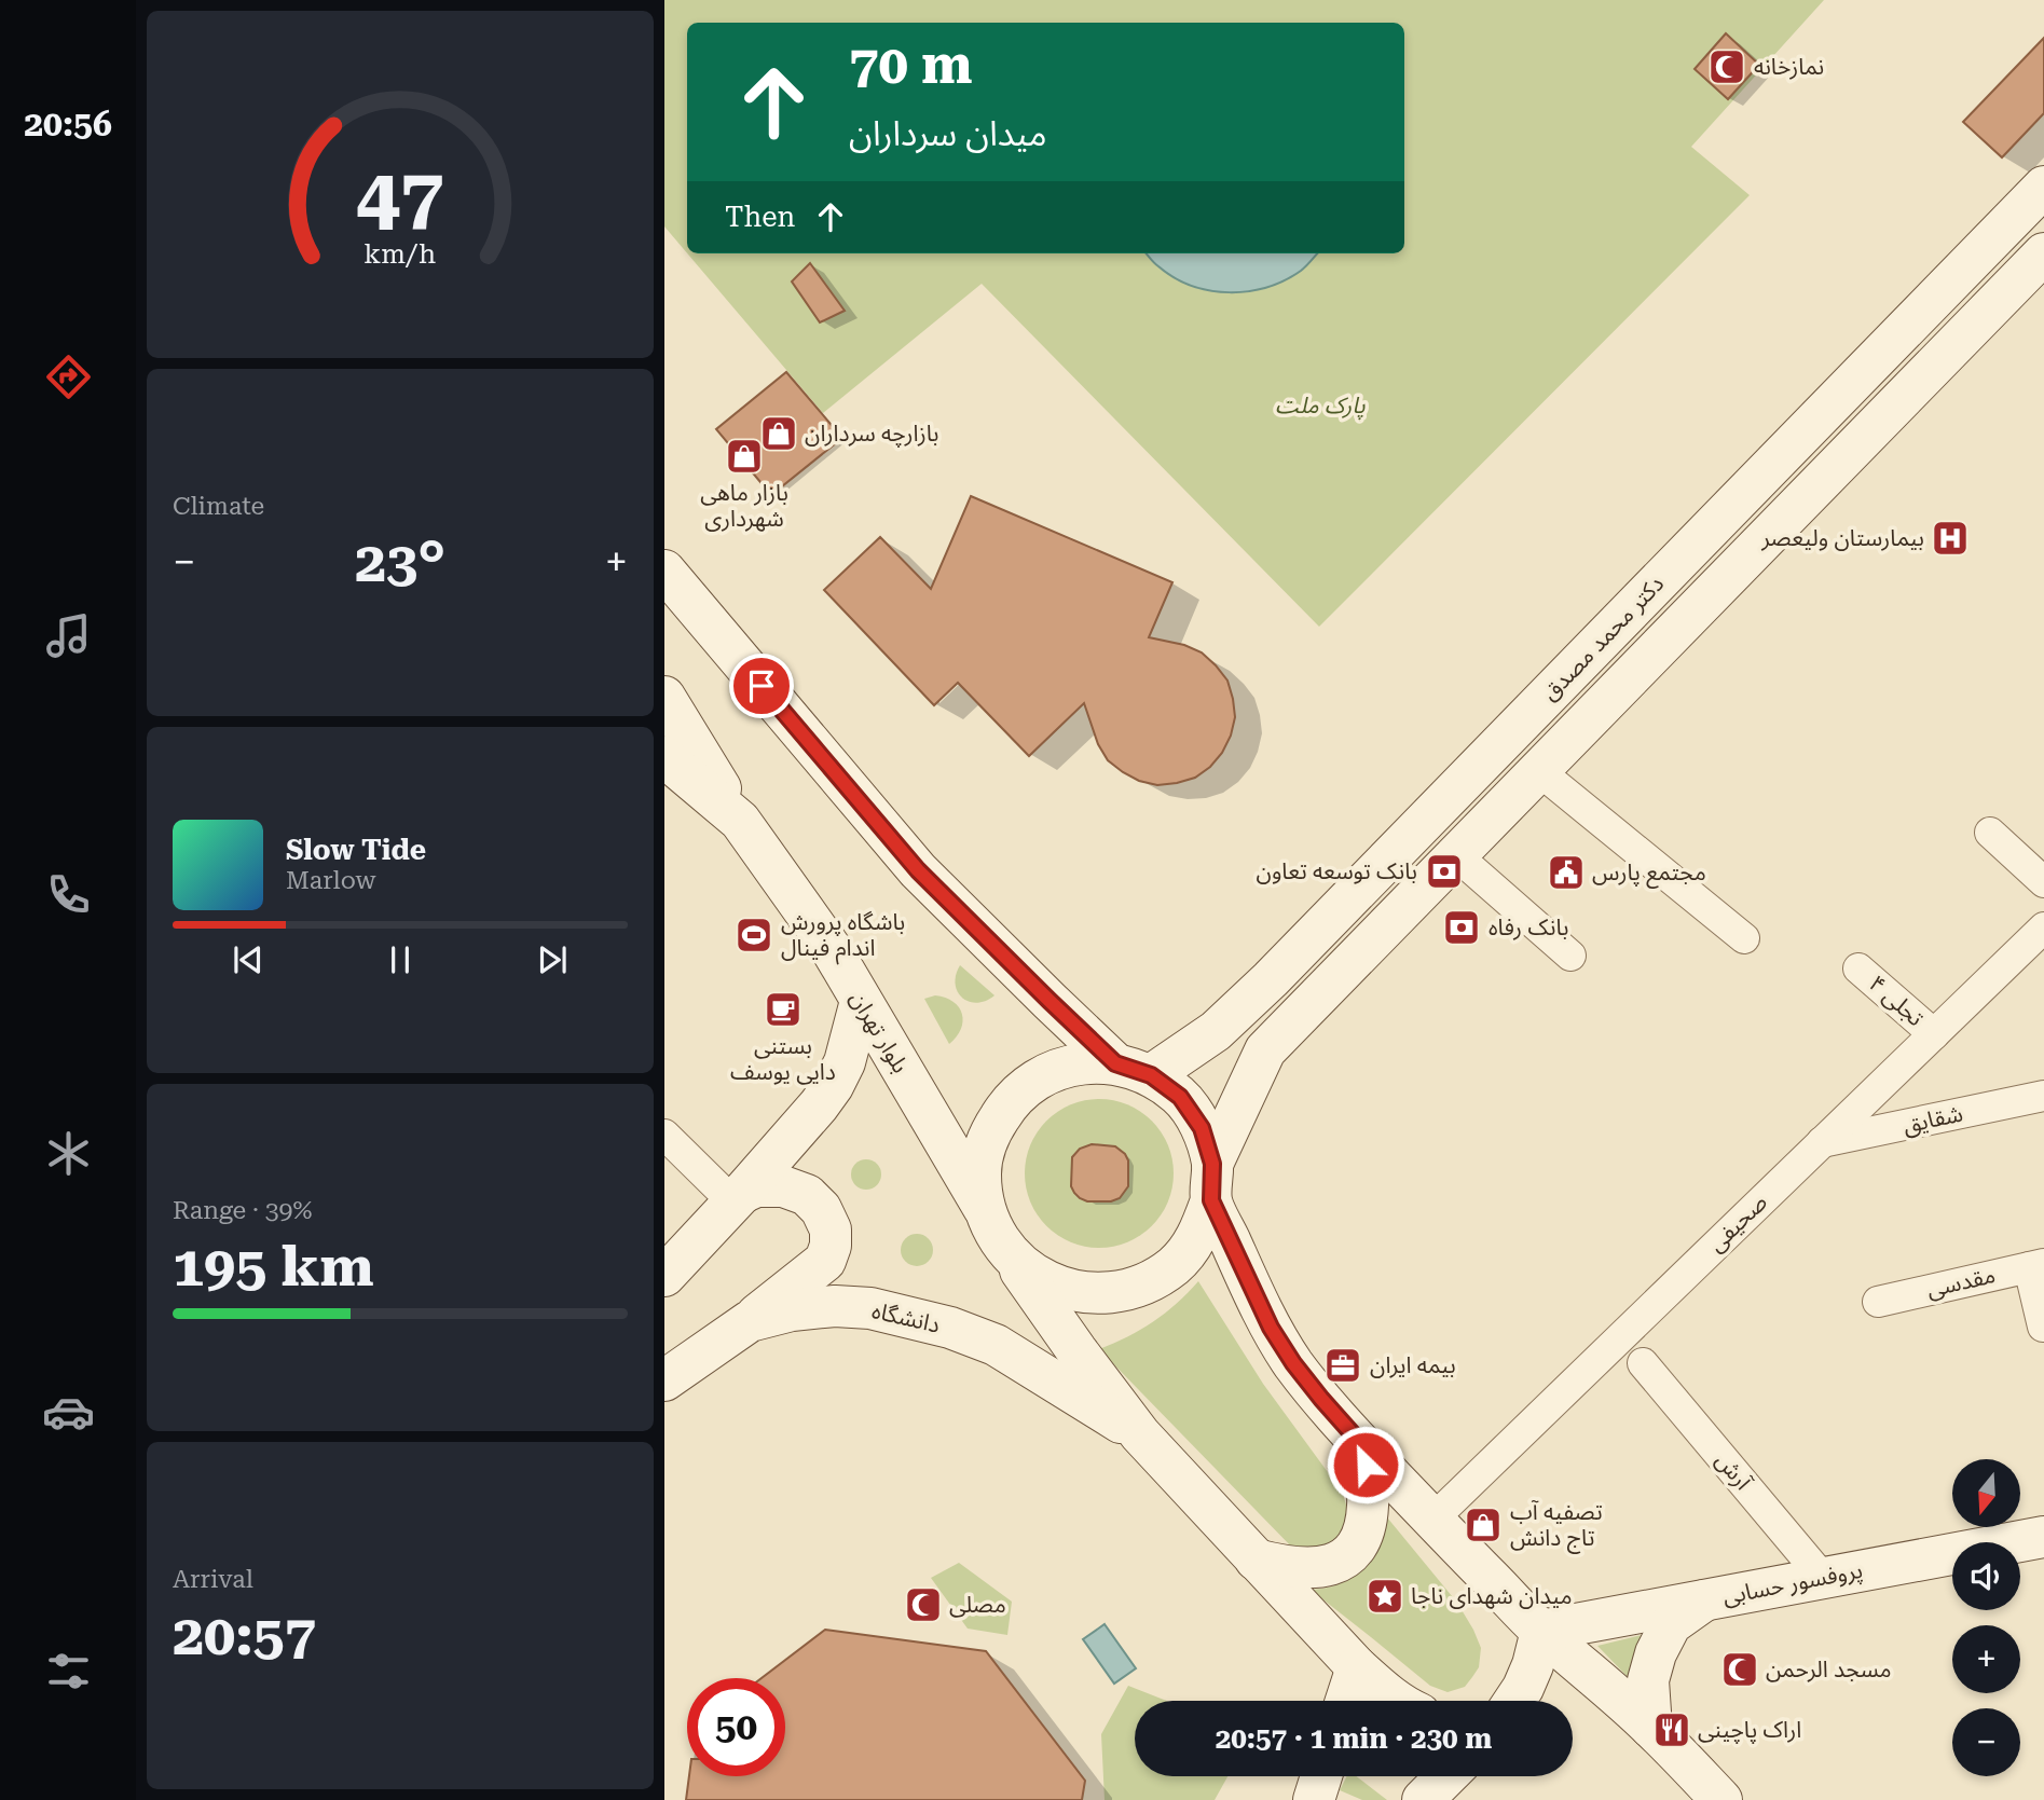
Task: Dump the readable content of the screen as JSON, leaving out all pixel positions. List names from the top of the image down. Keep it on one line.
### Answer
{"streets":{"main road":["دکتر محمد مصدق","بلوار تهران","دانشگاه","پروفسور حسابی"],"street":["تجلی ۴","شقایق","صحیفی","مقدسی","آرش"]},"crossings":[["دکتر محمد مصدق","بلوار تهران"],["تجلی ۴","صحیفی"],["شقایق","صحیفی"],["آرش","پروفسور حسابی"]],"parks":["پارک ملت"],"places":{"mosque":["نمازخانه","مصلی","مسجد الرحمن"],"shop":["بازارچه سرداران","بازار ماهی شهرداری","تصفیه آب تاج دانش"],"hospital":["بیمارستان ولیعصر"],"bank":["بانک توسعه تعاون","بانک رفاه"],"public building":["مجتمع پارس"],"sports":["باشگاه پرورش اندام فینال"],"cafe":["بستنی دایی یوسف"],"office":["بیمه ایران"],"place":["میدان شهدای ناجا"],"restaurant":["اراک پاچینی"]},"north":"bottom","page":{"tabs":"20:56","turn":["70 m","میدان سرداران"],"then":"Then","tile":["Climate",["Range · 39%","195 km"],["Arrival","20:57"]],"heat":["−","23°","+"],"song":["Slow Tide","Marlow"],"map_buttons":["+","−"],"limit":"50","trip":"20:57 · 1 min · 230 m","gauge":["47","km/h"]}}
